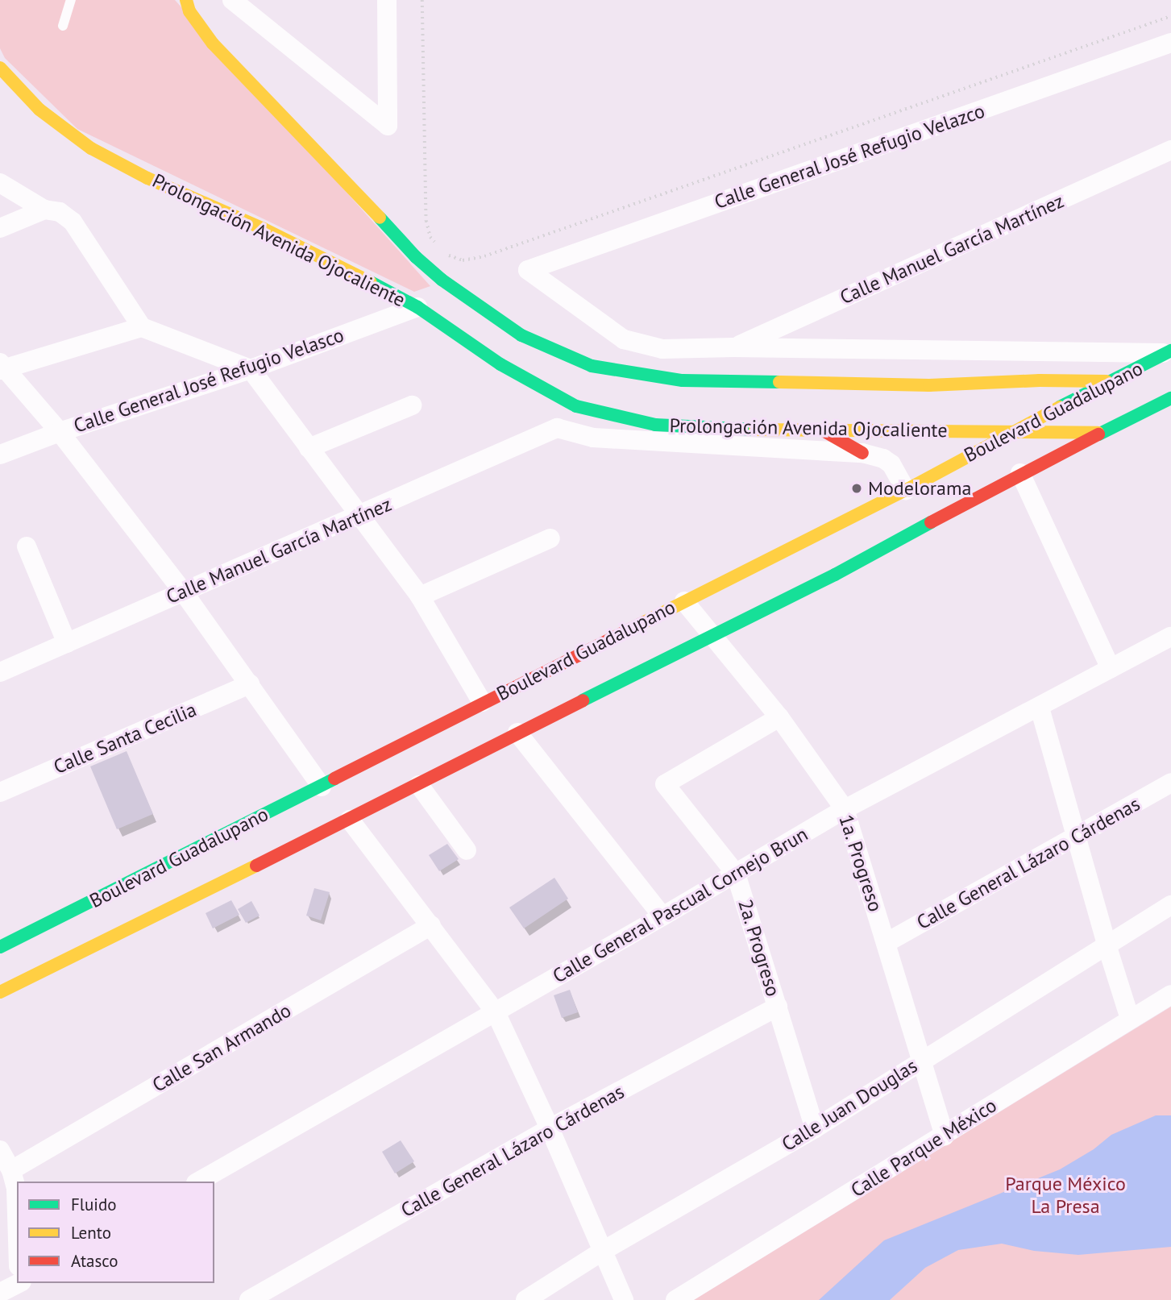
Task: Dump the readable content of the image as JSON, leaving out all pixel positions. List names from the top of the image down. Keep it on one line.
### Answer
{"streets":{"main road":["Prolongación Avenida Ojocaliente","Boulevard Guadalupano"],"street":["Calle General José Refugio Velazco","Calle Manuel García Martínez","Calle General José Refugio Velasco","Calle Santa Cecilia","1a. Progreso","Calle General Lázaro Cárdenas","Calle General Pascual Cornejo Brun","2a. Progreso","Calle San Armando","Calle Juan Douglas","Calle Parque México"]},"crossings":[["Prolongación Avenida Ojocaliente","Calle General José Refugio Velasco"],["Prolongación Avenida Ojocaliente","Boulevard Guadalupano"],["Boulevard Guadalupano","1a. Progreso"],["1a. Progreso","Calle General Lázaro Cárdenas"],["1a. Progreso","Calle General Pascual Cornejo Brun"],["1a. Progreso","2a. Progreso"],["1a. Progreso","Calle Juan Douglas"],["1a. Progreso","Calle Parque México"],["Calle General Lázaro Cárdenas","2a. Progreso"],["Calle General Pascual Cornejo Brun","2a. Progreso"],["2a. Progreso","Calle Juan Douglas"]],"parks":["Parque México La Presa"],"places":["Modelorama"],"legend":["Fluido","Lento","Atasco"]}
